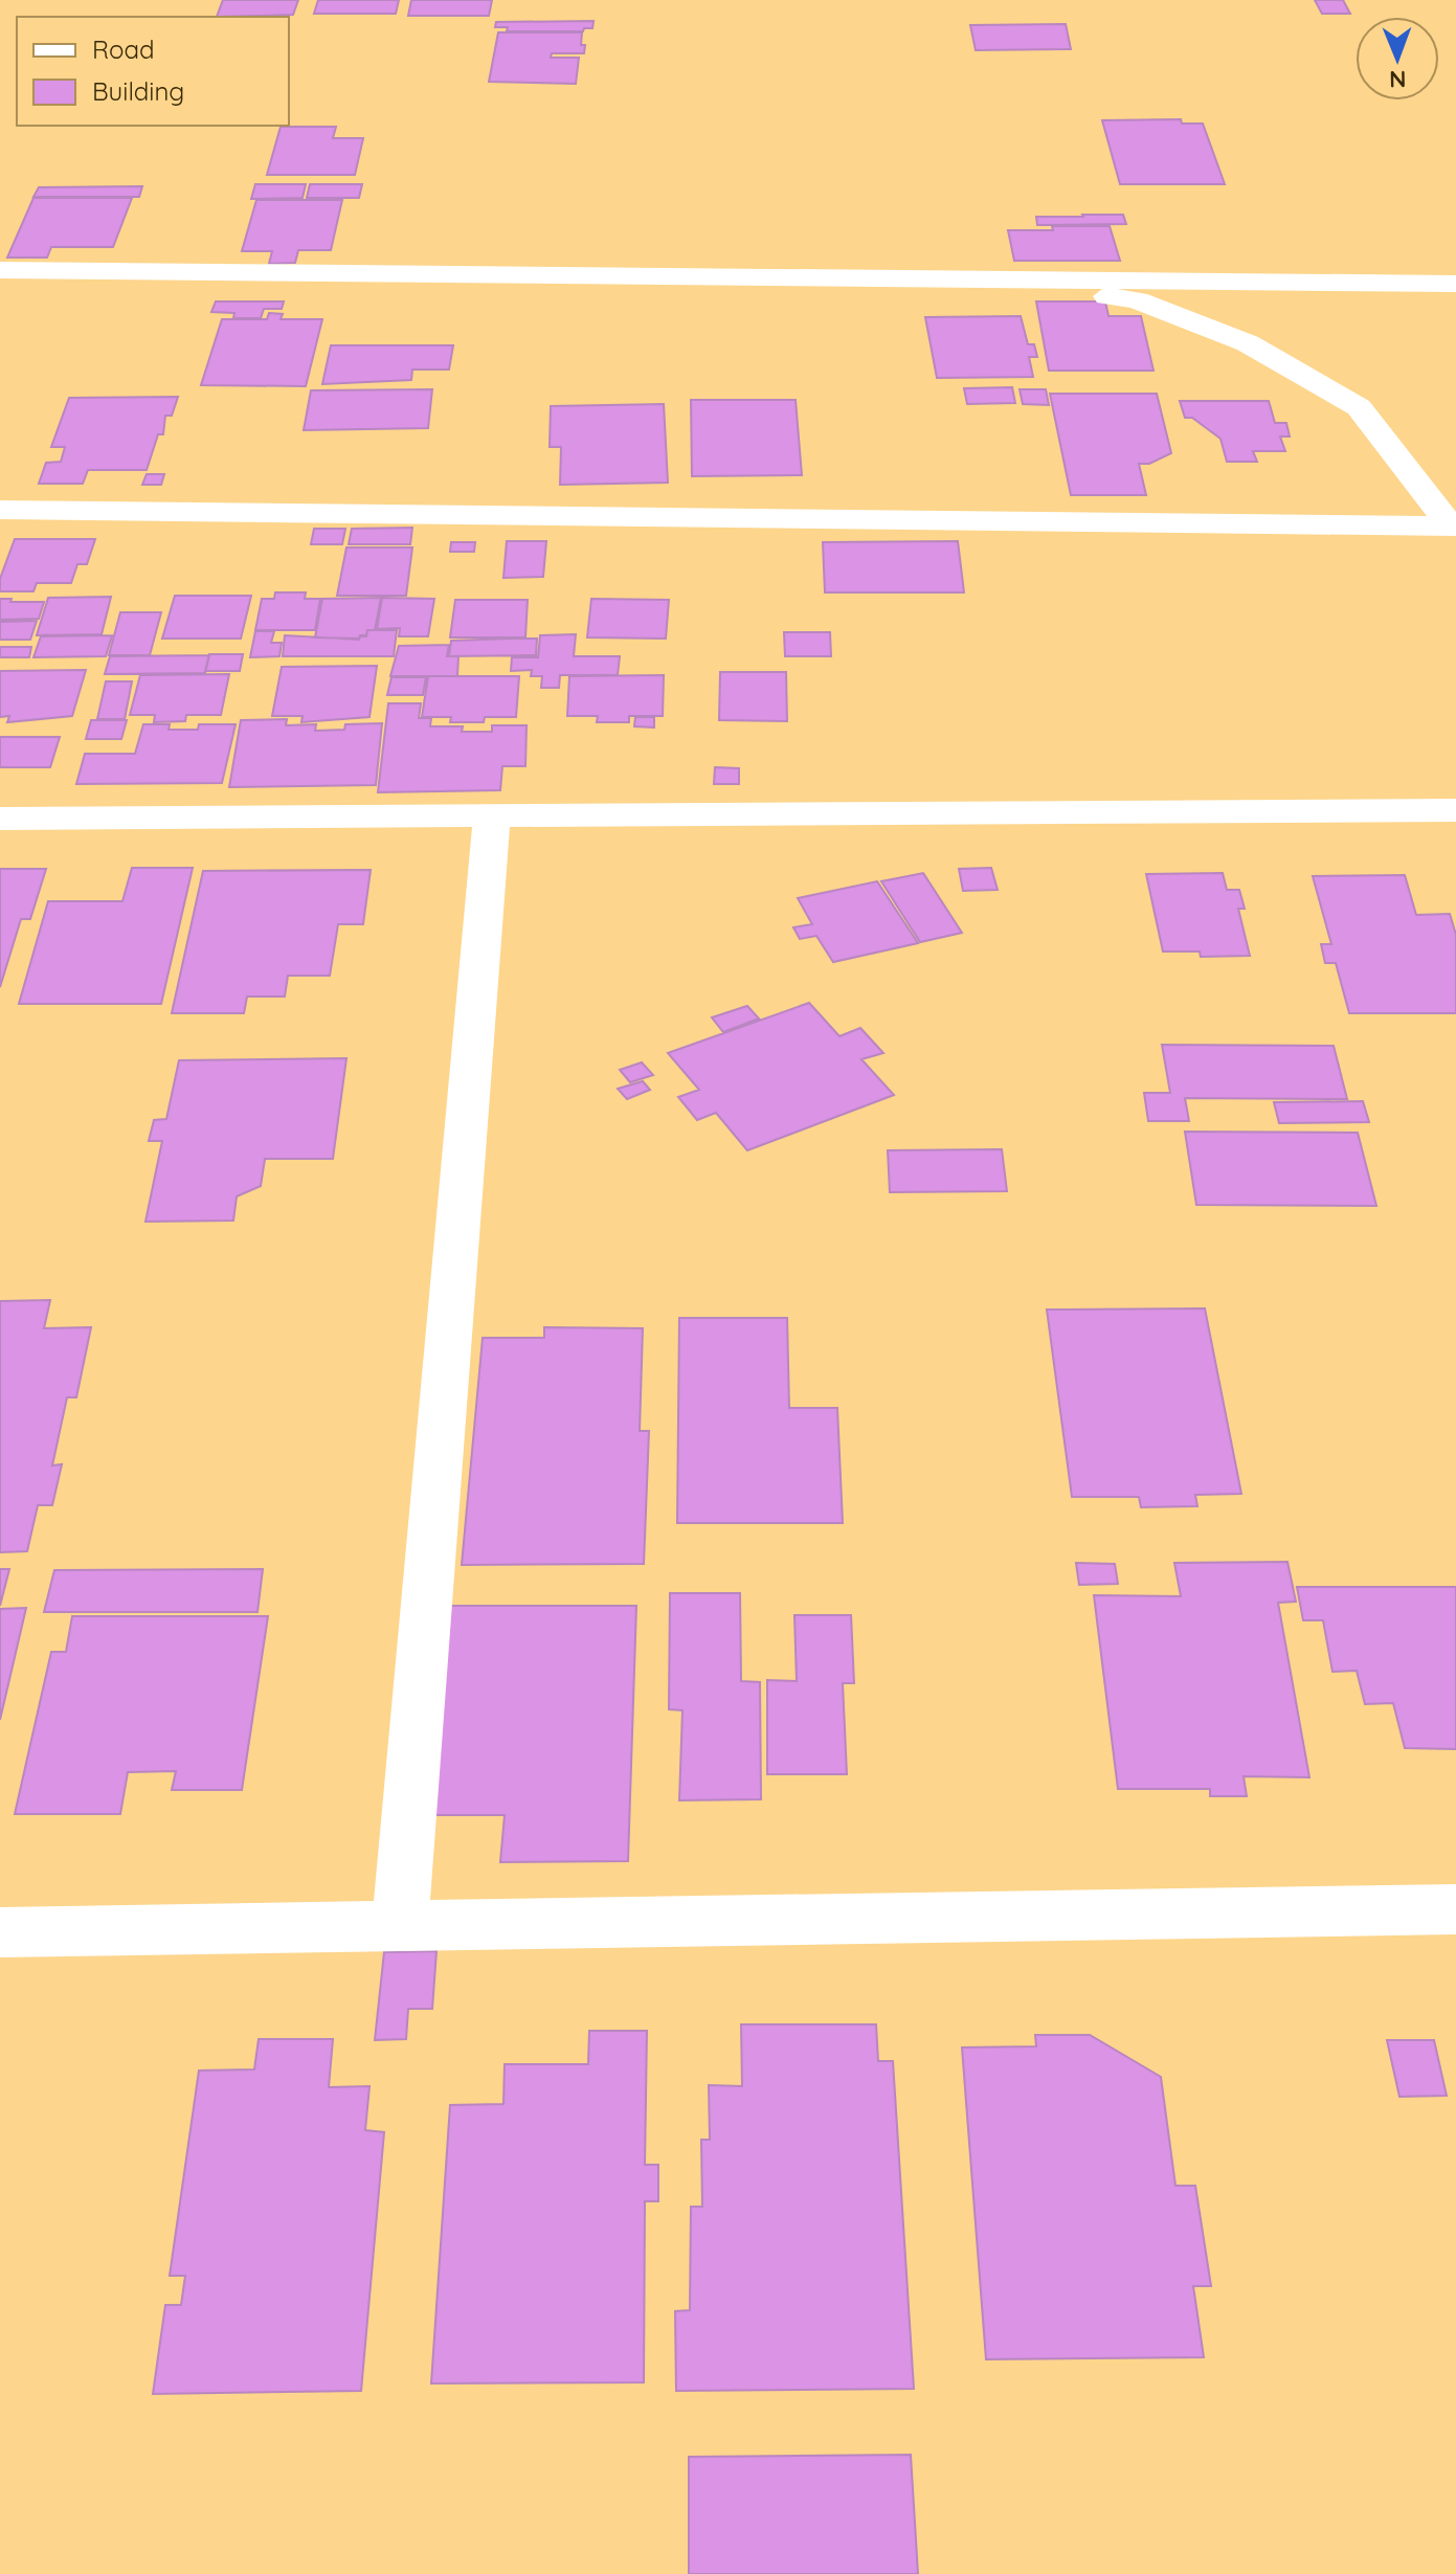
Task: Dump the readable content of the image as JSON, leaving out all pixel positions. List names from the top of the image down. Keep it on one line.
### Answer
{"legend":["Road","Building"],"north":"bottom"}
